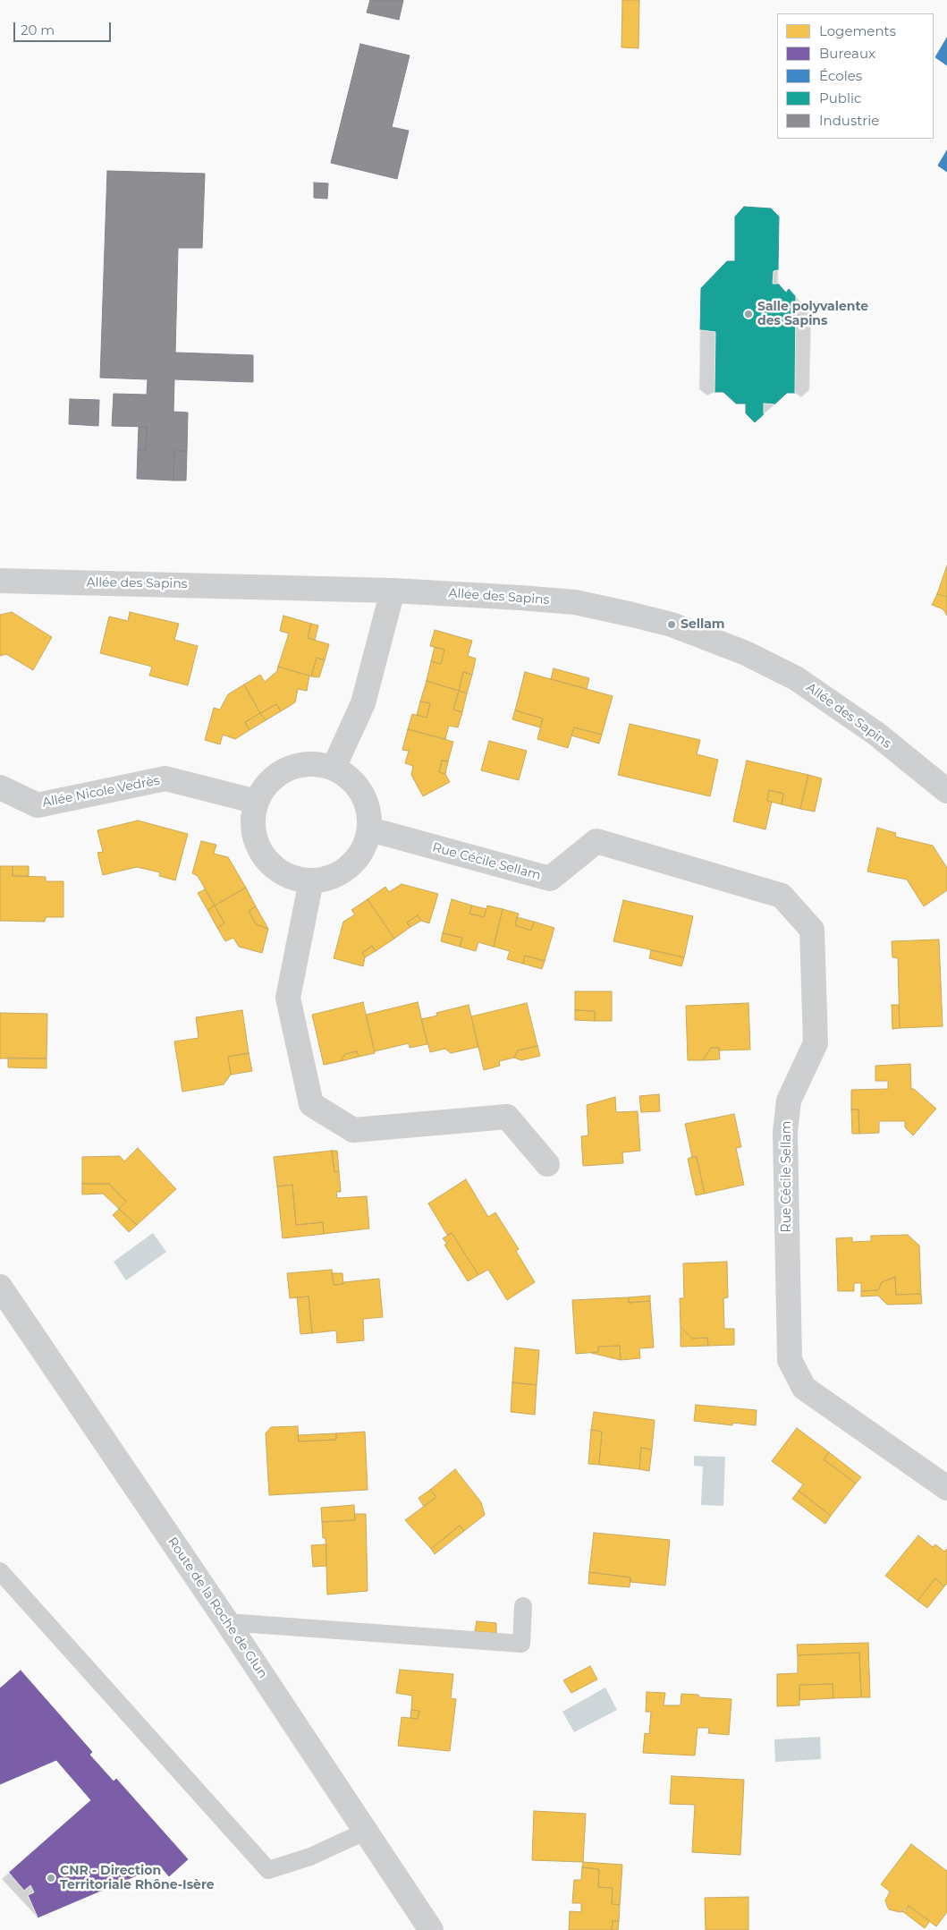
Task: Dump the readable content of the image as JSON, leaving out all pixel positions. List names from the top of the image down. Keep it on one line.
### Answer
{"streets":{"street":["Allée des Sapins","Allée Nicole Vedrès","Rue Cécile Sellam","Route de la Roche de Glun"]},"crossings":[["Allée Nicole Vedrès","Rue Cécile Sellam"]],"places":["Salle polyvalente des Sapins","Sellam","CNR - Direction Territoriale Rhône-Isère"],"legend":["Logements","Bureaux","Écoles","Public","Industrie"],"scale_bar":"20 m"}
